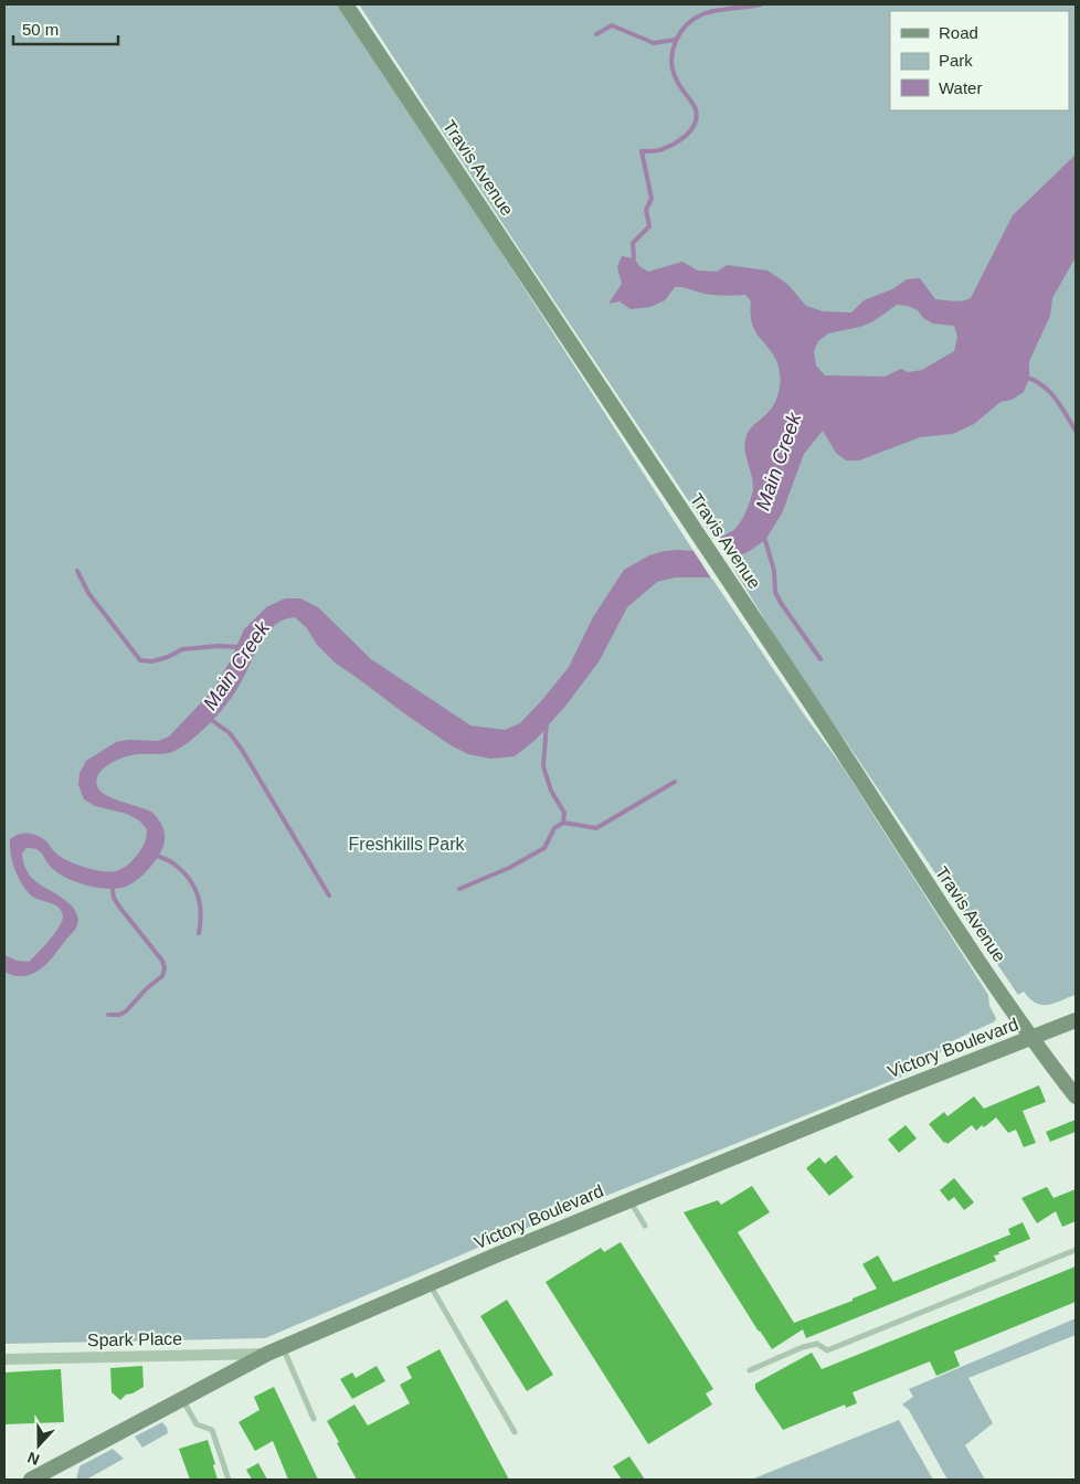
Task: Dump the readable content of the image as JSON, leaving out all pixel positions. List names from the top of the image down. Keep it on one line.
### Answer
{"streets":{"street":["Travis Avenue","Victory Boulevard","Spark Place"]},"crossings":[["Travis Avenue","Victory Boulevard"],["Victory Boulevard","Spark Place"]],"water":["Main Creek"],"parks":["Freshkills Park"],"legend":["Road","Park","Water"],"scale_bar":"50 m","north":"bottom"}
